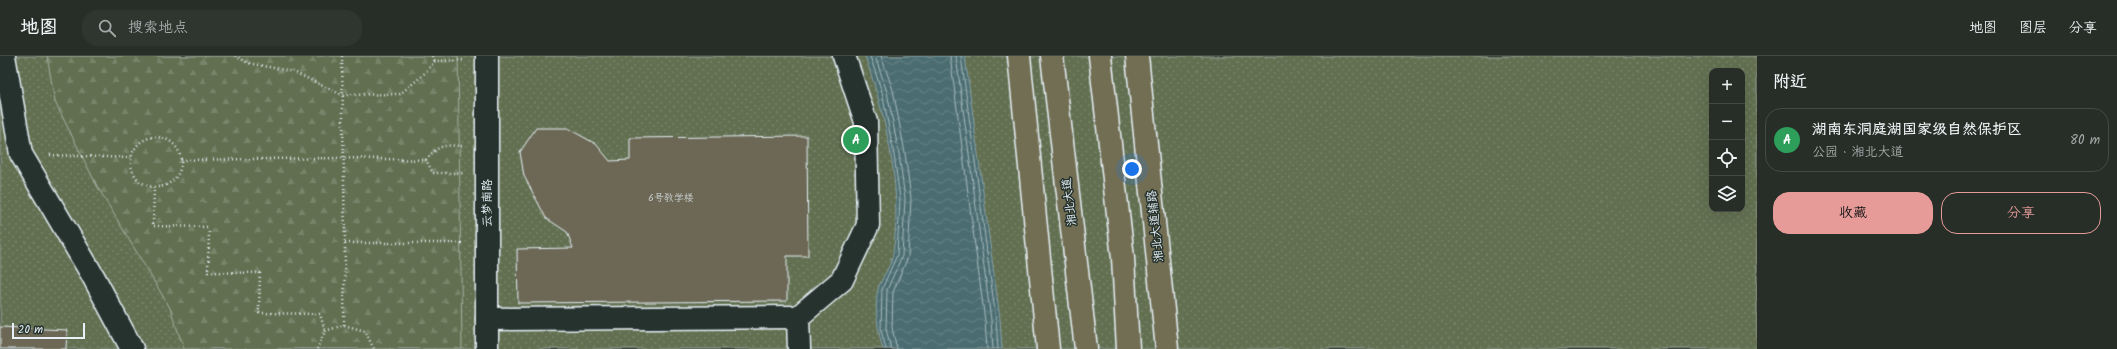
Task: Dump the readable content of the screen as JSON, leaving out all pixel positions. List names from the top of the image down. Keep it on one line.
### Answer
{"streets":{"main road":["湘北大道","湘北大道辅路"],"lane":["云梦南路"]},"house_numbers":["6号教学楼"],"scale_bar":"20 m","page":{"header":"地图","search":"搜索地点","nav":["地图","图层","分享"],"heading":"附近","map_buttons":["+","−"],"list":[{"mark":"A","name":"湖南东洞庭湖国家级自然保护区","note":"公园 · 湘北大道","value":"80 m"}],"pins":"A","buttons":["收藏","分享"],"scale":"20 m"}}
